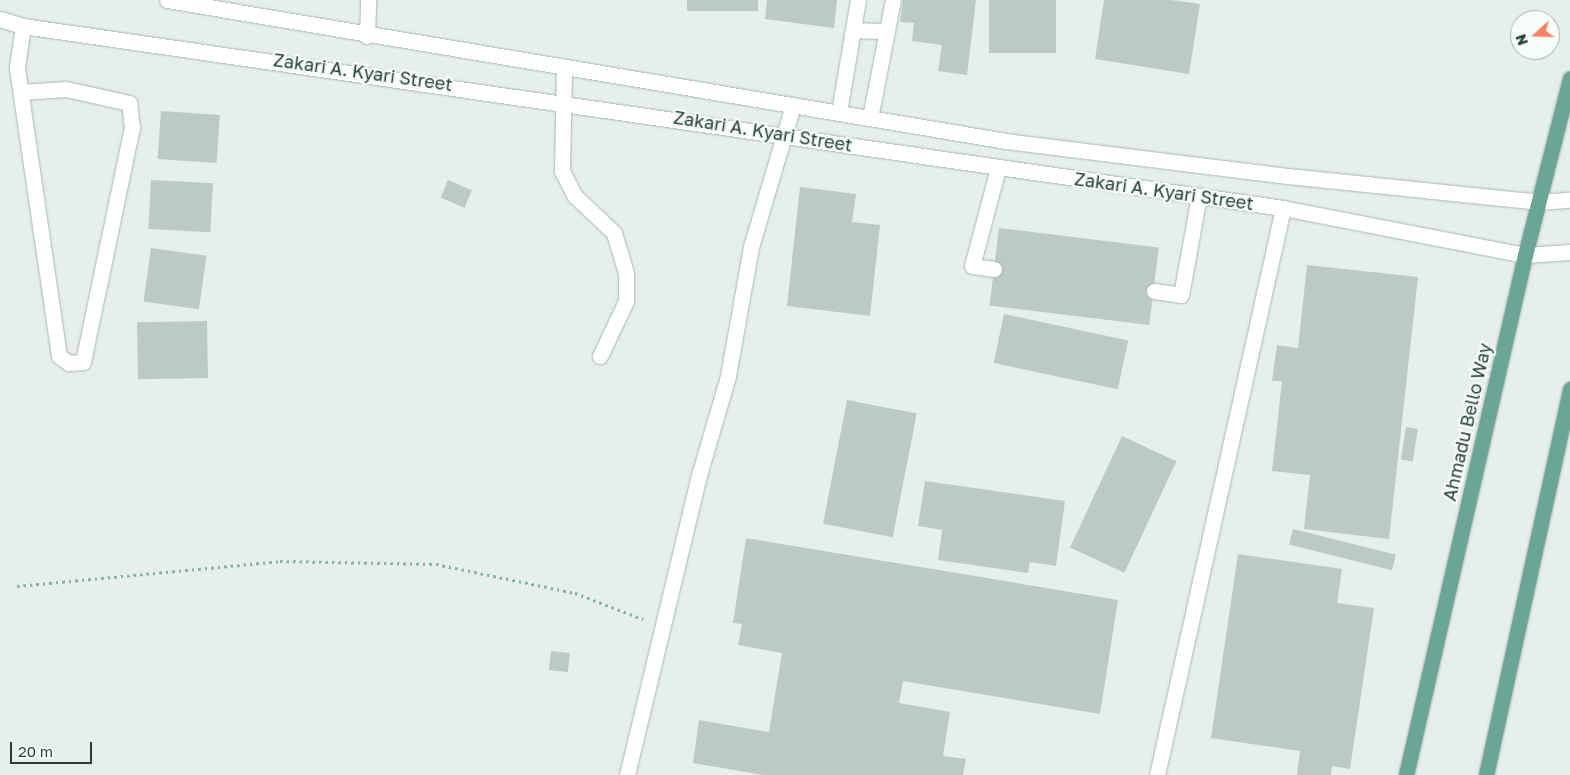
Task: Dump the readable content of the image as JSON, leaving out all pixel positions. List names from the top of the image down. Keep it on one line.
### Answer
{"streets":{"main road":["Ahmadu Bello Way"],"street":["Zakari A. Kyari Street"]},"crossings":[["Zakari A. Kyari Street","Ahmadu Bello Way"]],"scale_bar":"20 m","north":"left"}
